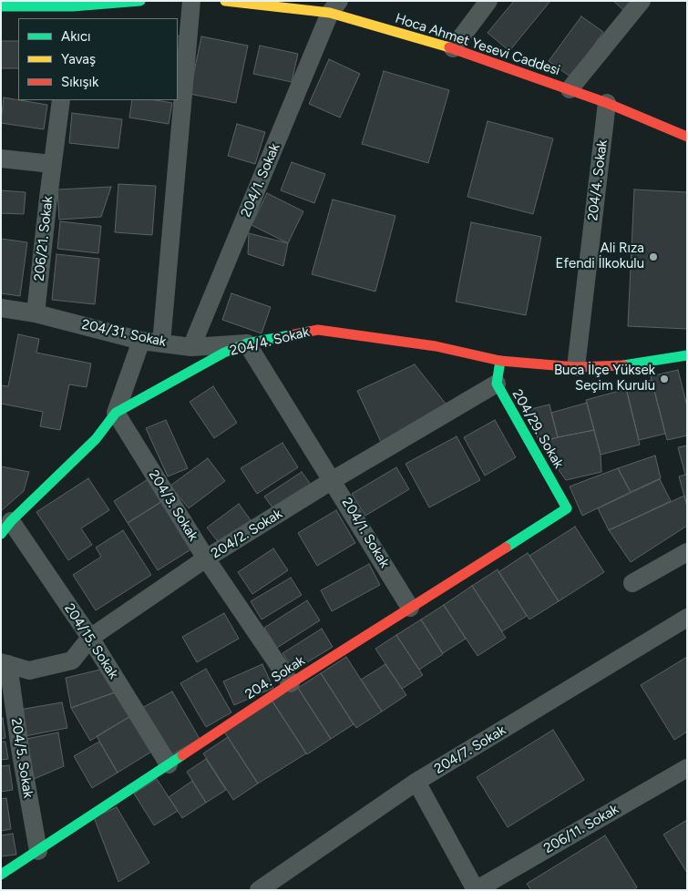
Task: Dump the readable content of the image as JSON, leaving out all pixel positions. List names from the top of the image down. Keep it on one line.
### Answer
{"streets":{"street":["Hoca Ahmet Yesevi Caddesi","204/1. Sokak","204/4. Sokak","206/21. Sokak","204/31. Sokak","204/29. Sokak","204/3. Sokak","204/2. Sokak","204/15. Sokak","204. Sokak","204/7. Sokak","204/5. Sokak","206/11. Sokak"]},"crossings":[["Hoca Ahmet Yesevi Caddesi","204/1. Sokak"],["Hoca Ahmet Yesevi Caddesi","204/4. Sokak"],["204/1. Sokak","204/4. Sokak"],["204/1. Sokak","204/31. Sokak"],["204/1. Sokak","204/2. Sokak"],["204/1. Sokak","204. Sokak"],["204/4. Sokak","204/31. Sokak"],["204/4. Sokak","204/29. Sokak"],["204/4. Sokak","204/3. Sokak"],["204/4. Sokak","204/15. Sokak"],["206/21. Sokak","204/31. Sokak"],["204/29. Sokak","204/2. Sokak"],["204/29. Sokak","204. Sokak"],["204/3. Sokak","204/2. Sokak"],["204/3. Sokak","204. Sokak"],["204/2. Sokak","204/15. Sokak"],["204/2. Sokak","204/5. Sokak"],["204/15. Sokak","204. Sokak"],["204. Sokak","204/5. Sokak"]],"places":["Ali Rıza Efendi İlkokulu","Buca İlçe Yüksek Seçim Kurulu"],"legend":["Akıcı","Yavaş","Sıkışık"]}
